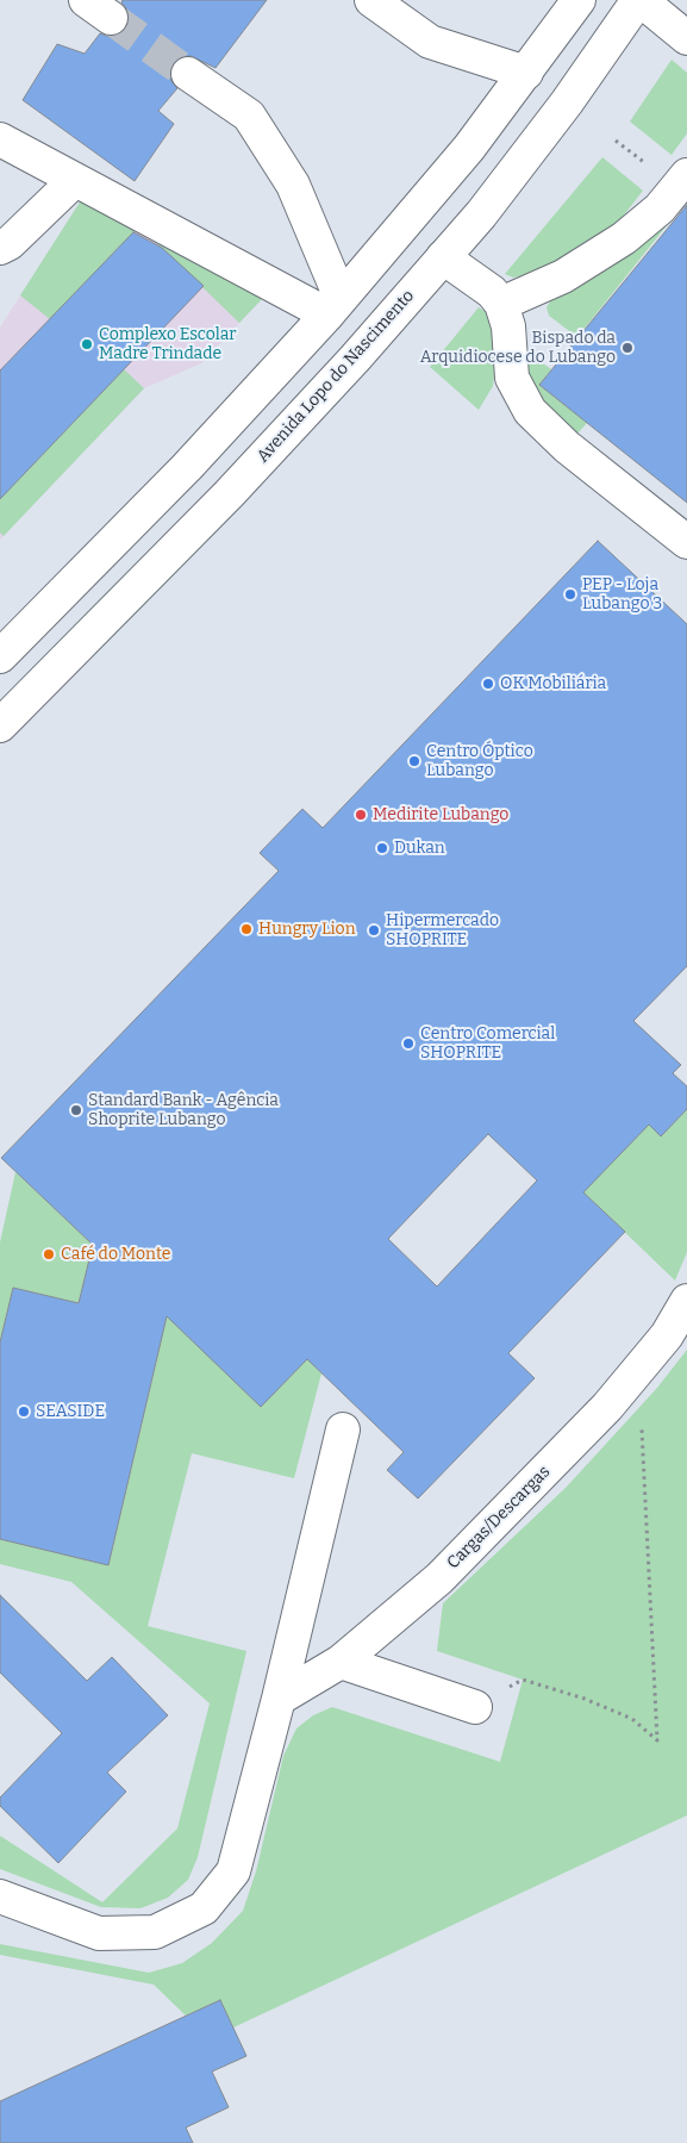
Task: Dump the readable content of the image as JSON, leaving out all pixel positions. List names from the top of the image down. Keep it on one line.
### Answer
{"streets":{"main road":["Avenida Lopo do Nascimento","Cargas/Descargas"]},"places":["Complexo Escolar Madre Trindade","Bispado da Arquidiocese do Lubango","PEP - Loja Lubango 3","OK Mobiliária","Centro Óptico Lubango","Medirite Lubango","Dukan","Hungry Lion","Hipermercado SHOPRITE","Centro Comercial SHOPRITE","Standard Bank - Agência Shoprite Lubango","Café do Monte","SEASIDE"]}
